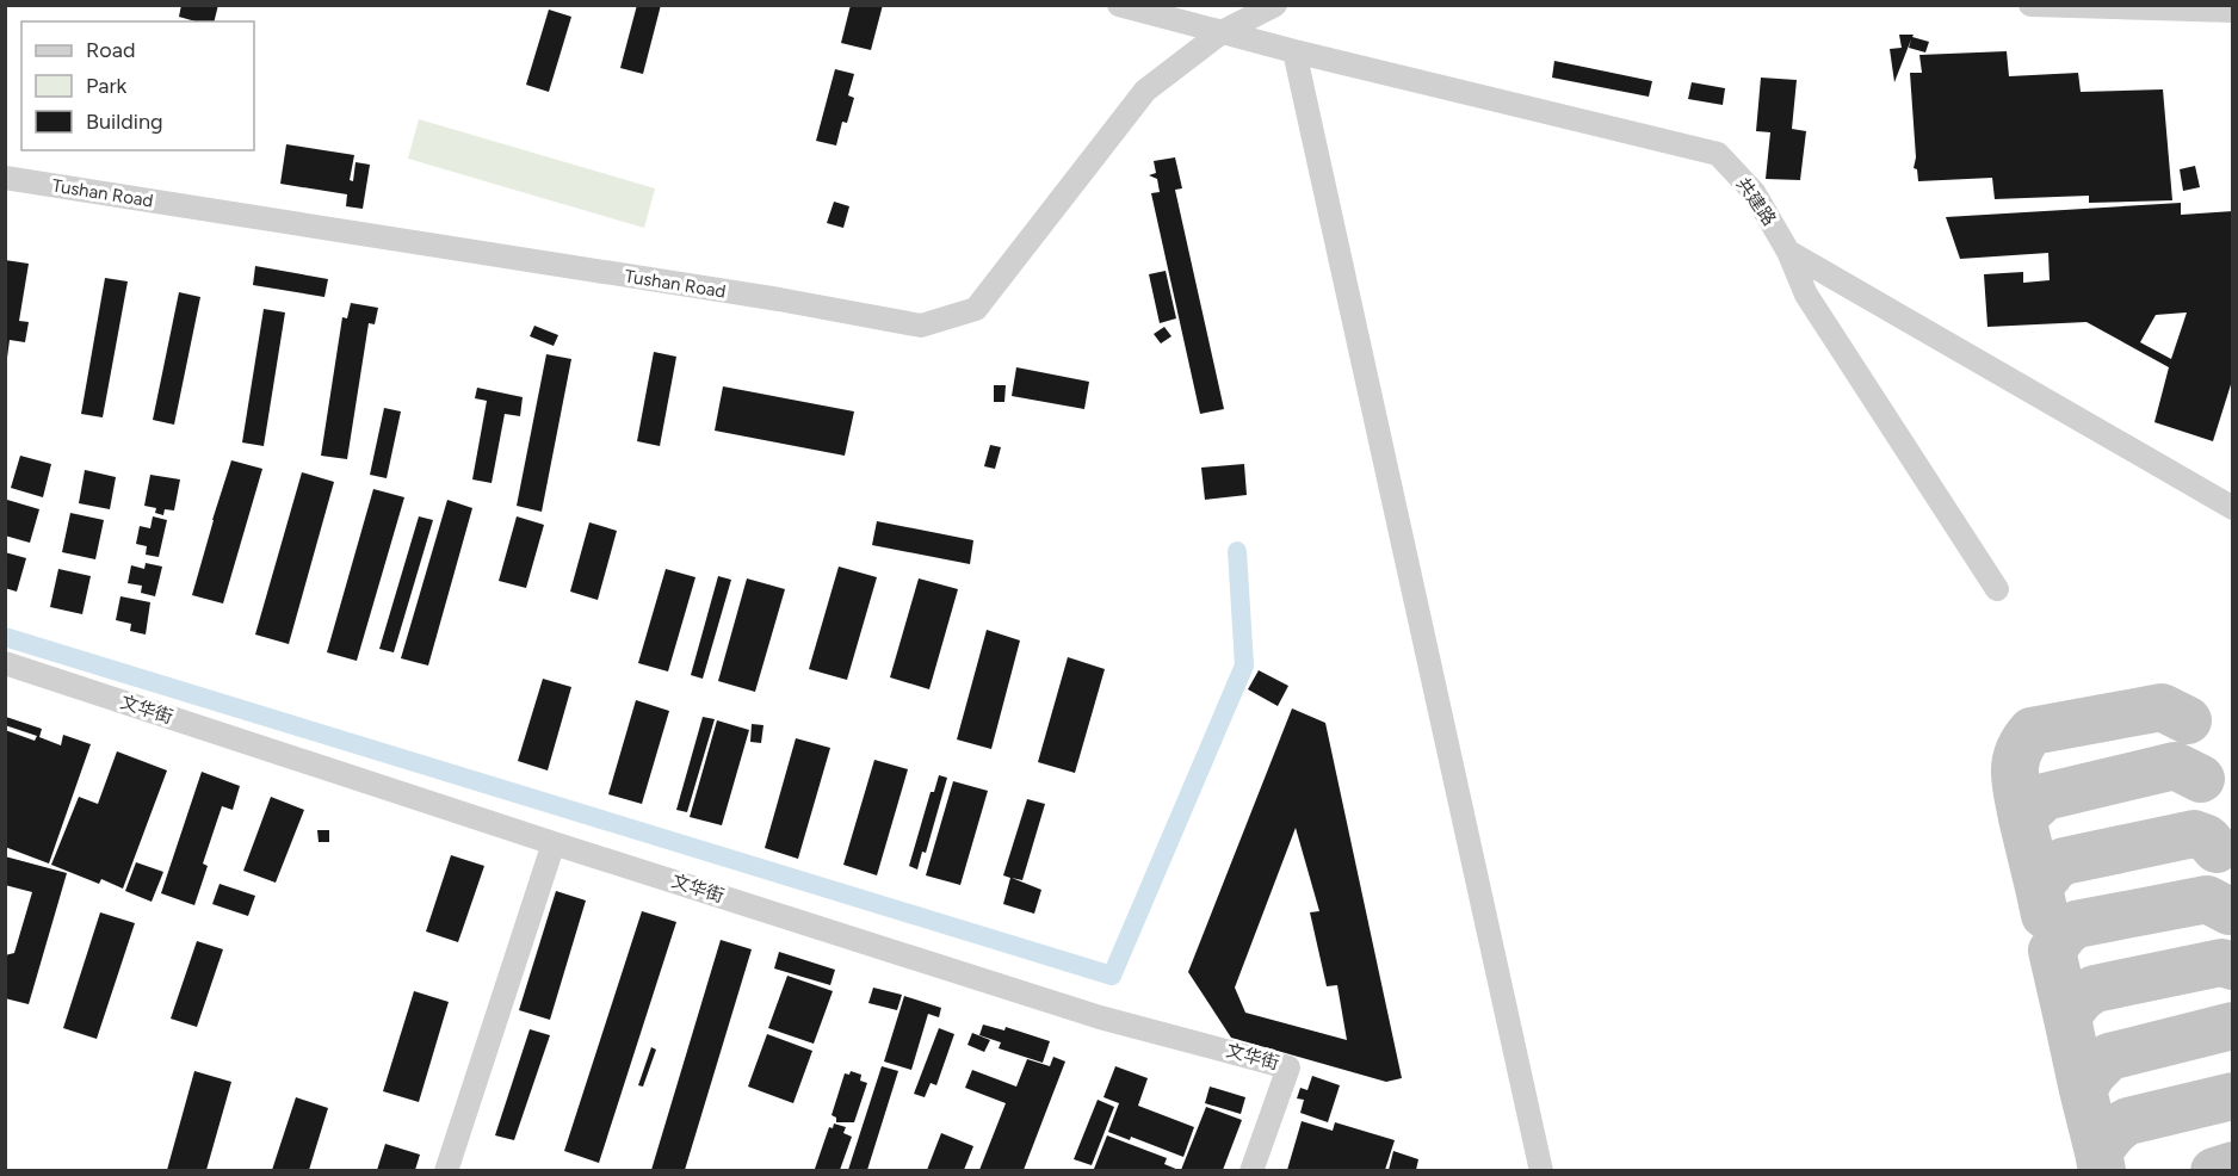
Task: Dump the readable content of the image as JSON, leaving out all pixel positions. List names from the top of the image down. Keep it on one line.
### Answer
{"streets":{"street":["Tushan Road","共建路","文华街"]},"crossings":[["Tushan Road","共建路"]],"legend":["Road","Park","Building"]}
